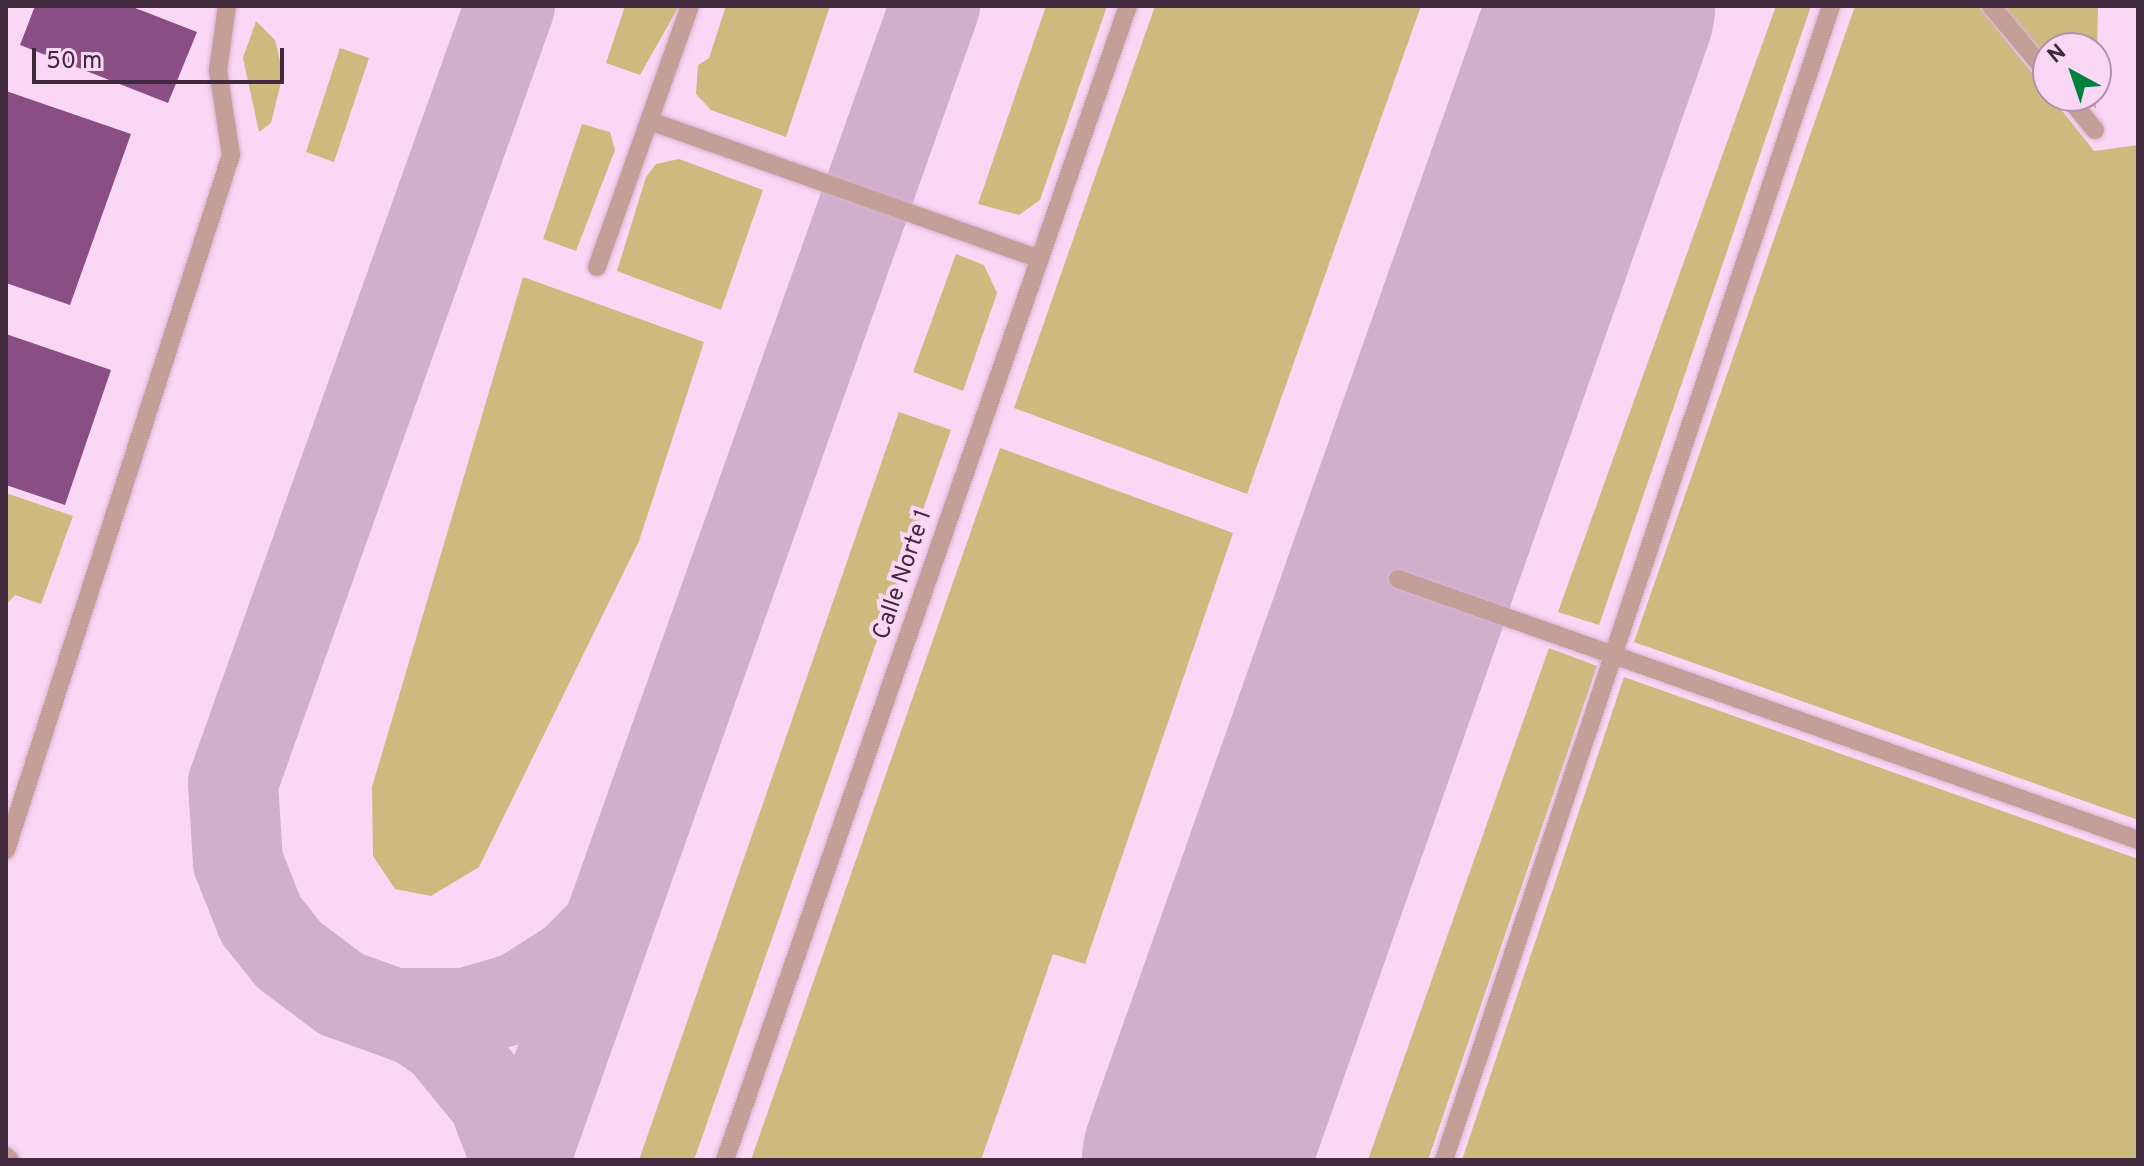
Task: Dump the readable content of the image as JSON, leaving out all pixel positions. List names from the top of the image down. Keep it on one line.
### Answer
{"streets":{"lane":["Calle Norte 1"]},"scale_bar":"50 m","north":"top left"}
